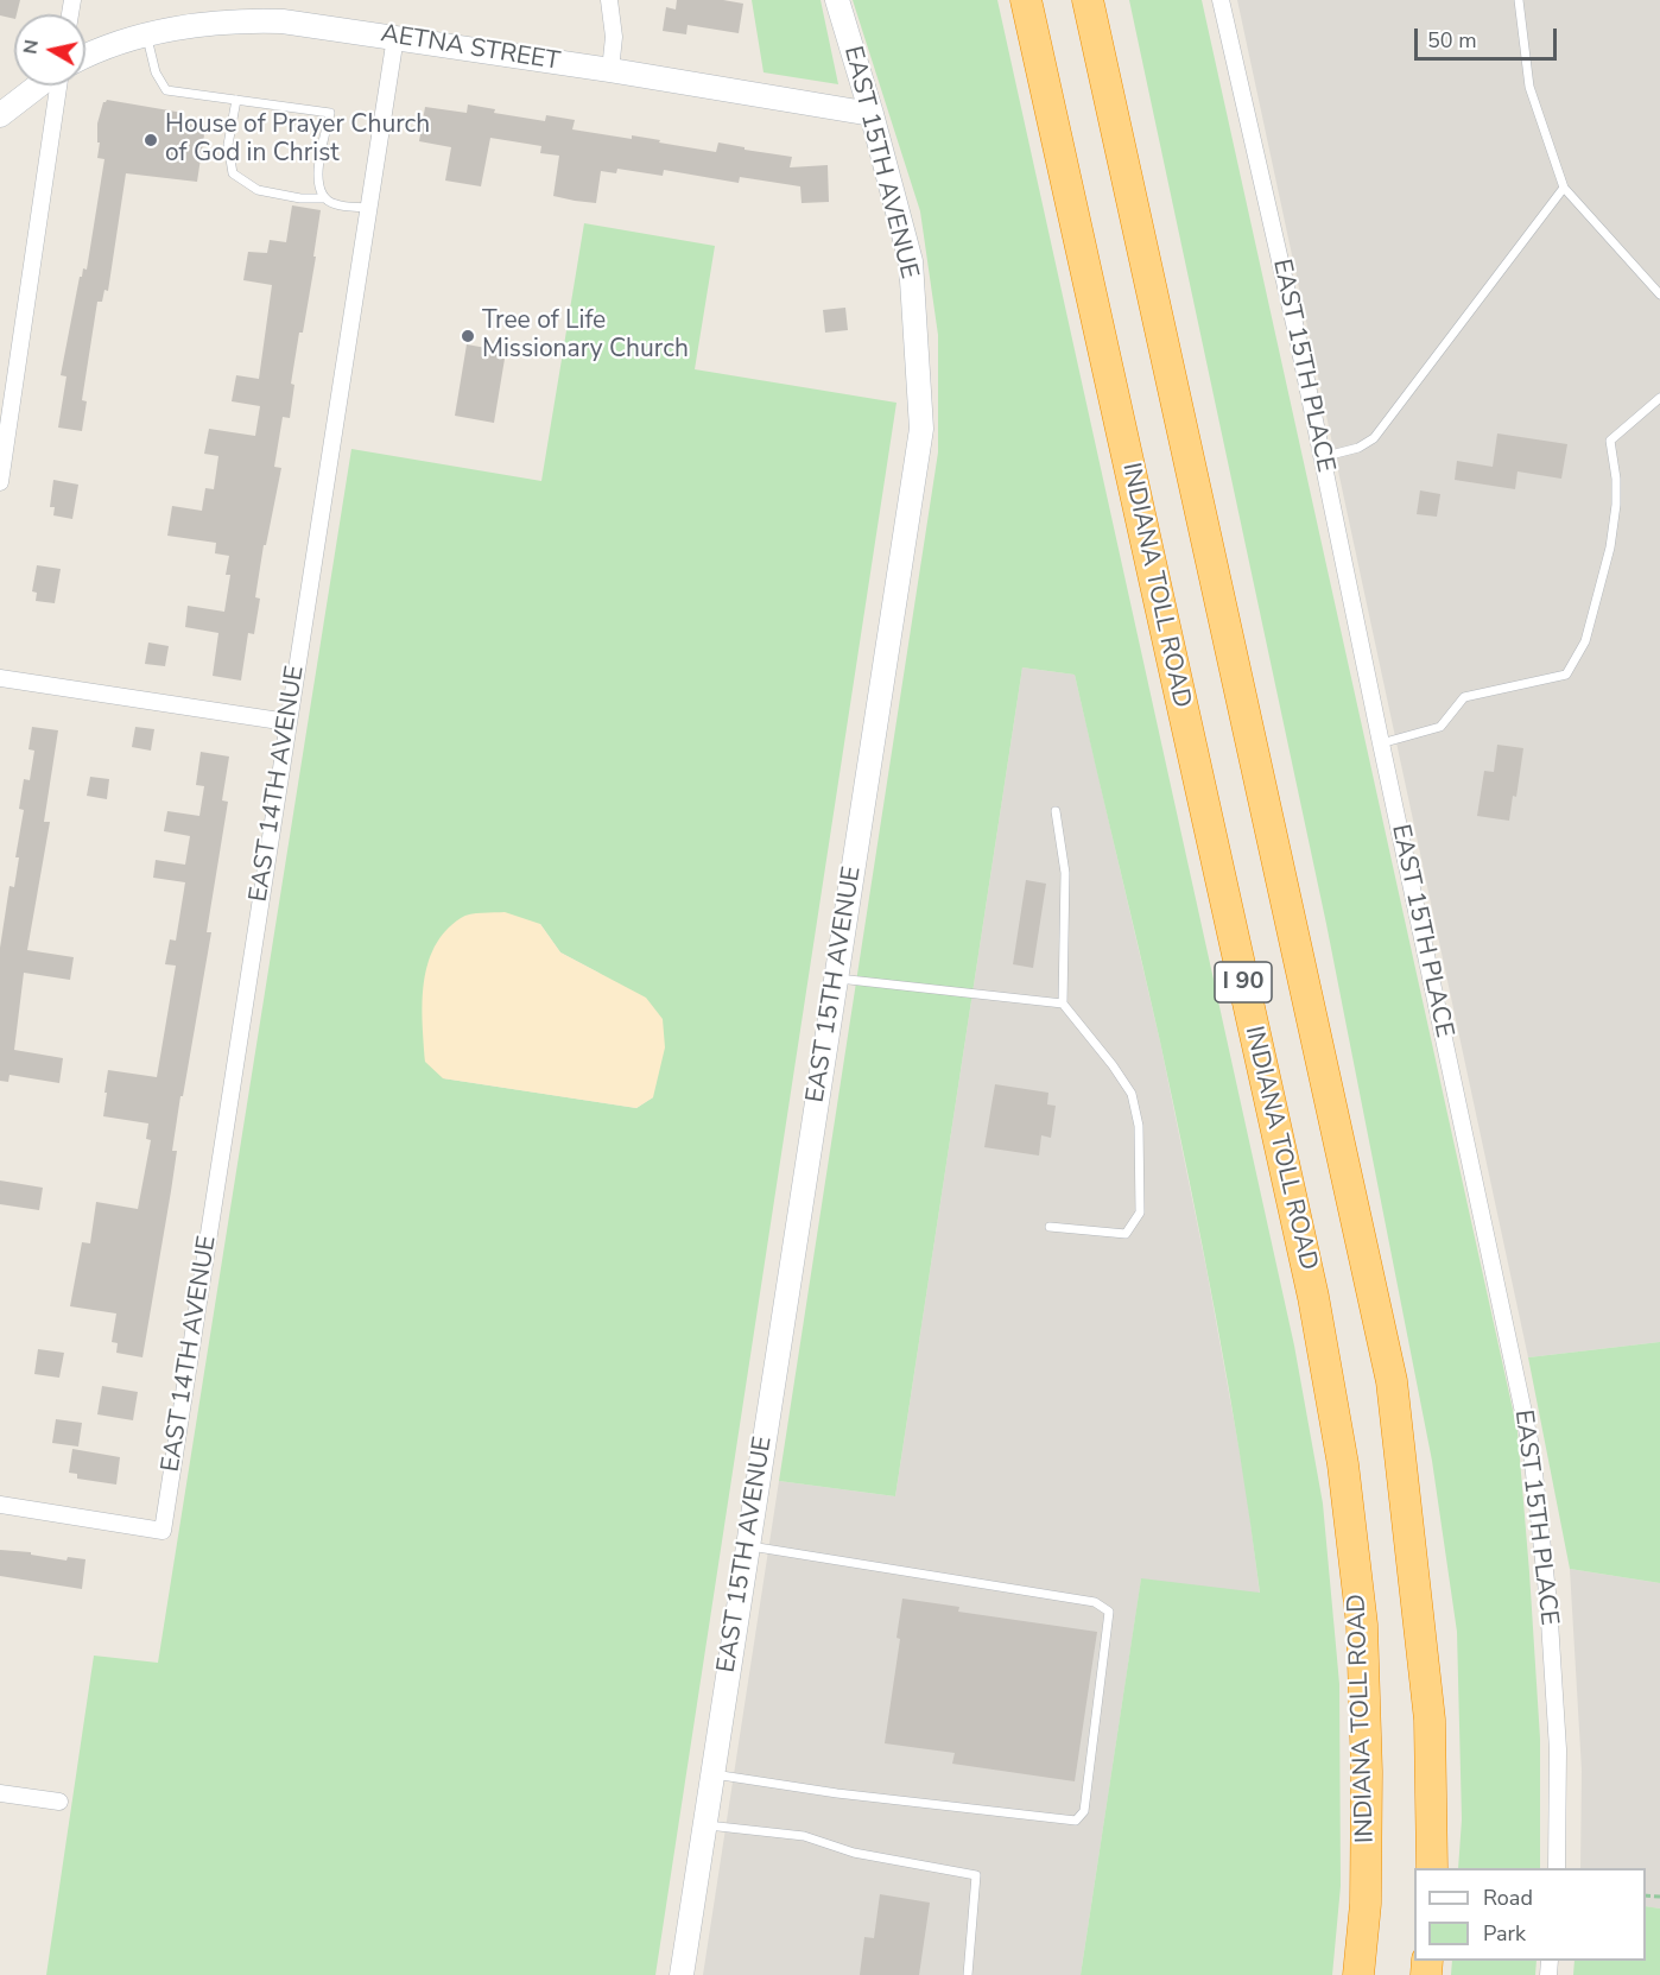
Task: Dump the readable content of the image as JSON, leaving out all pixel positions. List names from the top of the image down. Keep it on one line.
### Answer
{"streets":{"highway":["INDIANA TOLL ROAD","I 90"],"street":["AETNA STREET","EAST 15TH AVENUE","EAST 15TH PLACE","EAST 14TH AVENUE"]},"crossings":[["AETNA STREET","EAST 15TH AVENUE"],["AETNA STREET","EAST 14TH AVENUE"]],"places":["House of Prayer Church of God in Christ","Tree of Life Missionary Church"],"legend":["Road","Park"],"scale_bar":"50 m","north":"left"}
